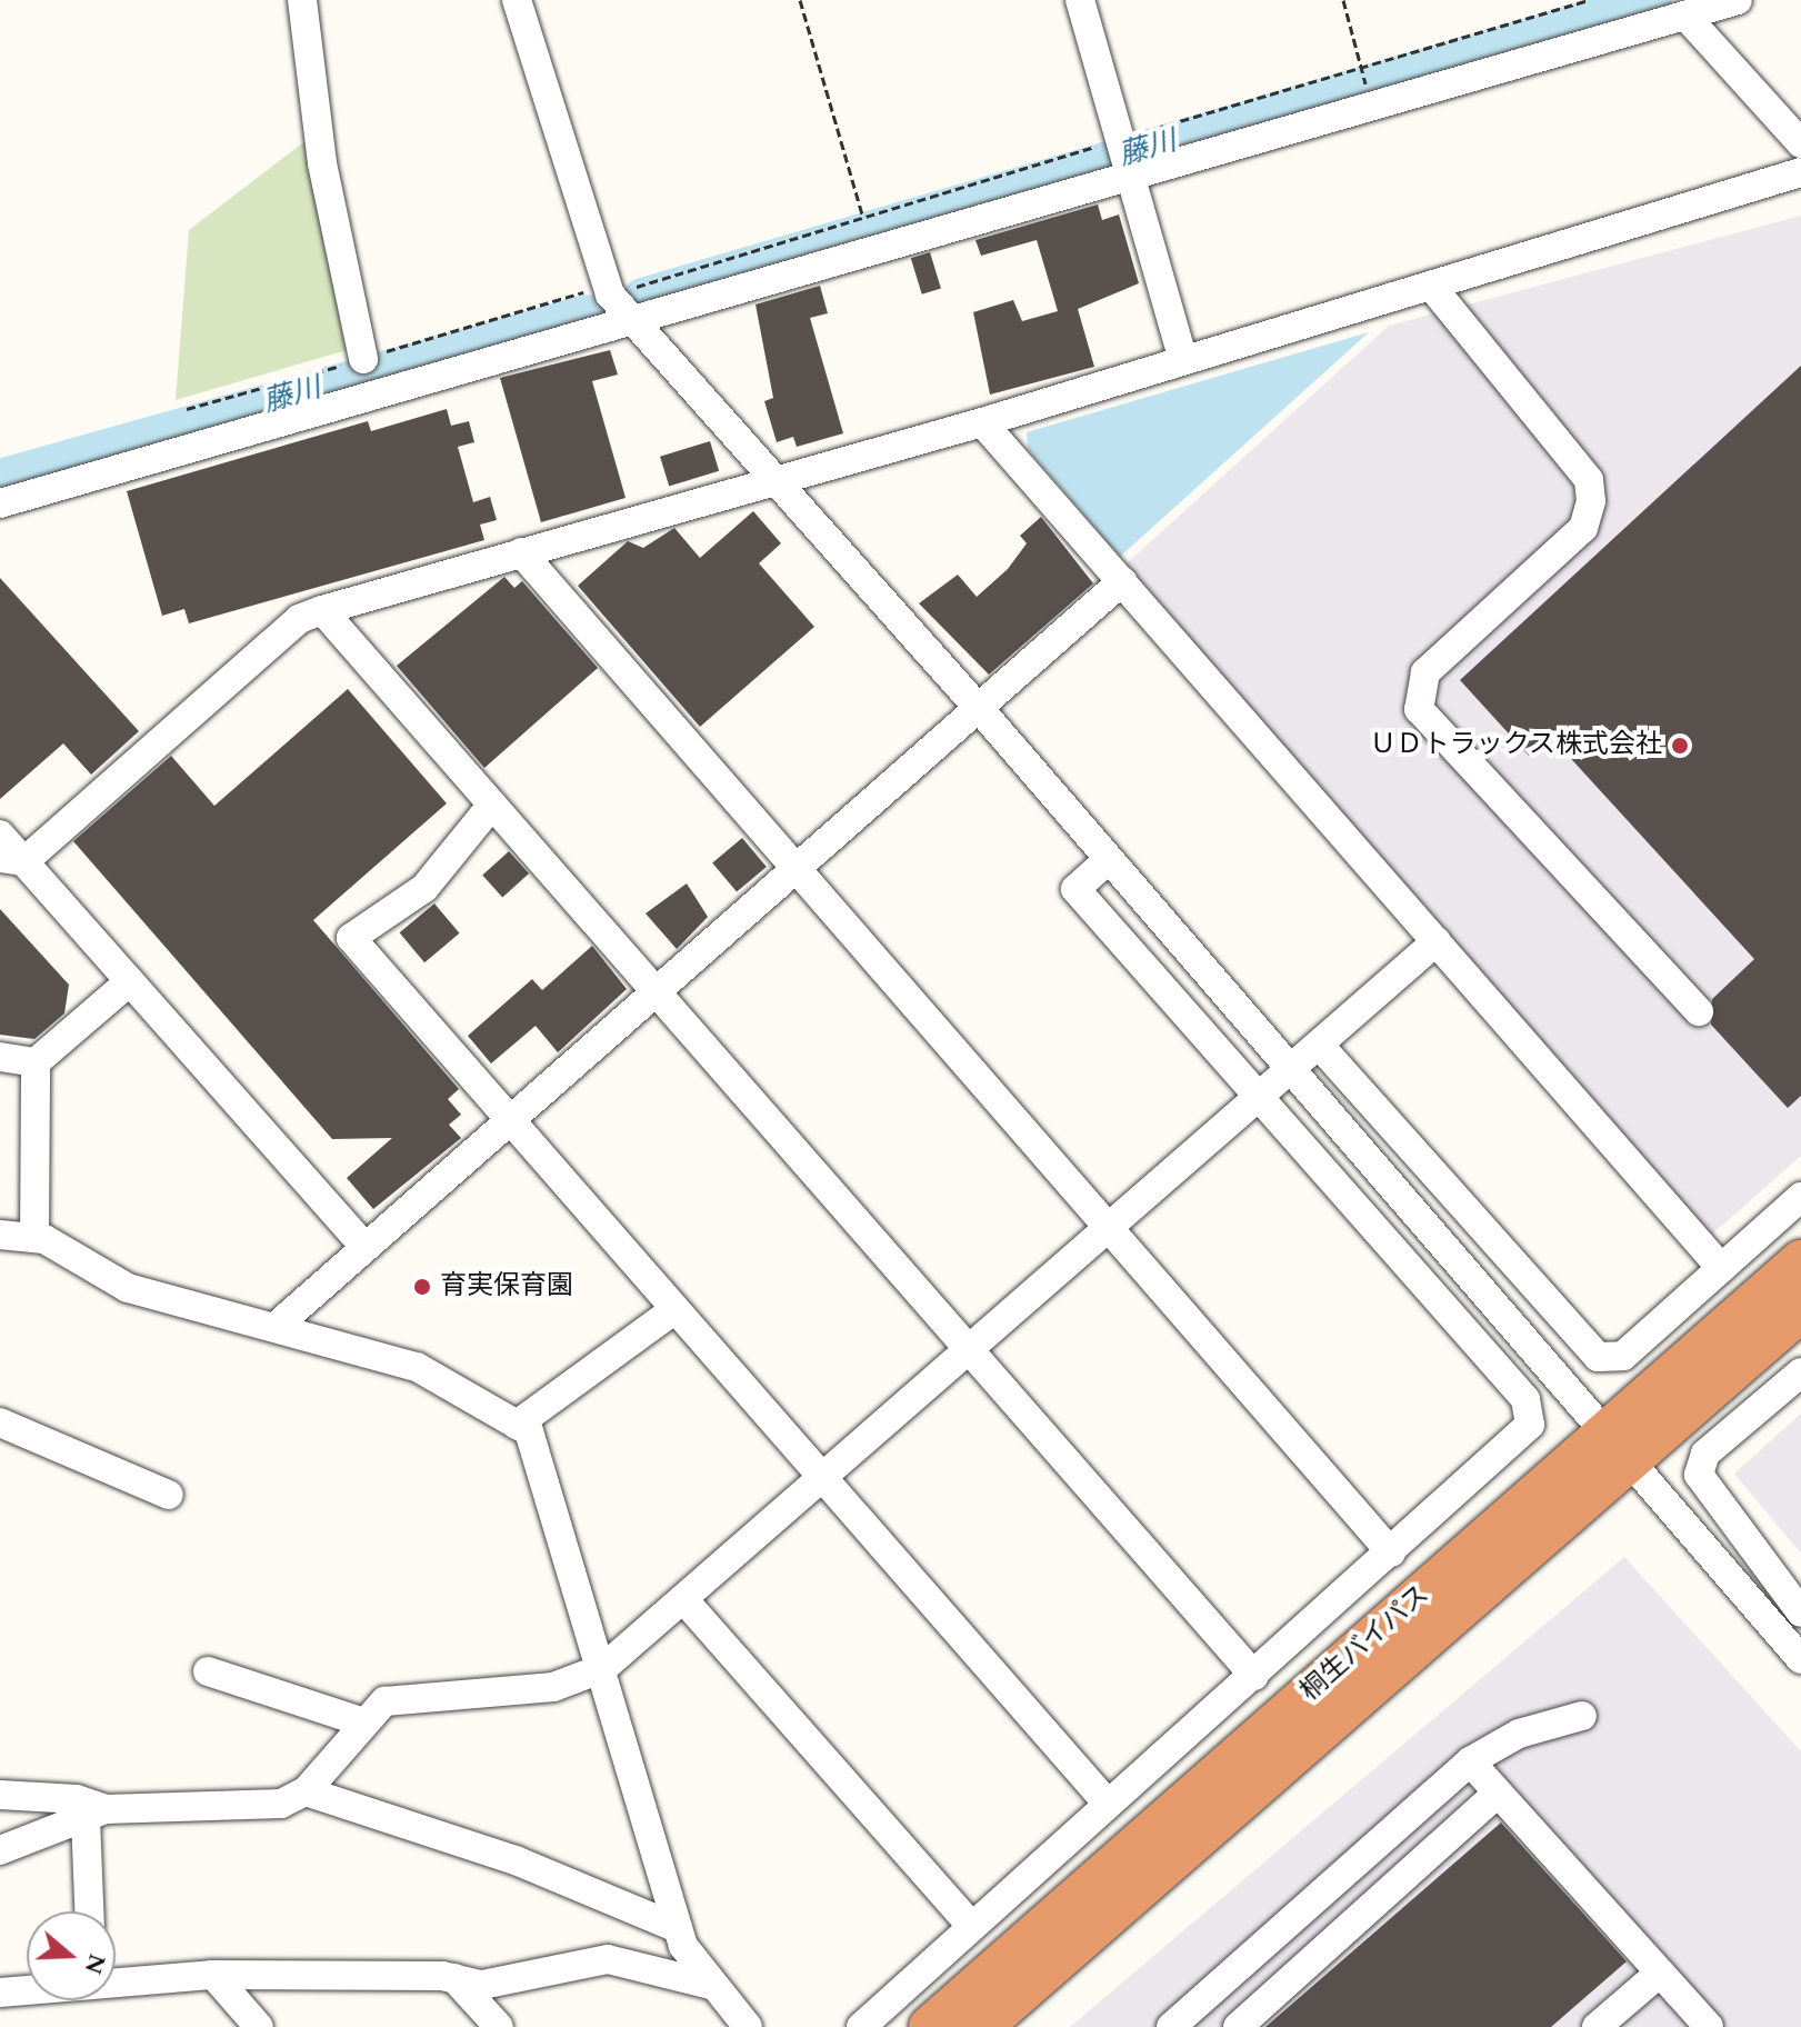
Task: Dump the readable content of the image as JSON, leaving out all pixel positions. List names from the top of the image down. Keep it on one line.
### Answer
{"streets":{"highway":["桐生バイパス"]},"water":["藤川"],"places":["ＵＤトラックス株式会社","育実保育園"],"north":"right"}
